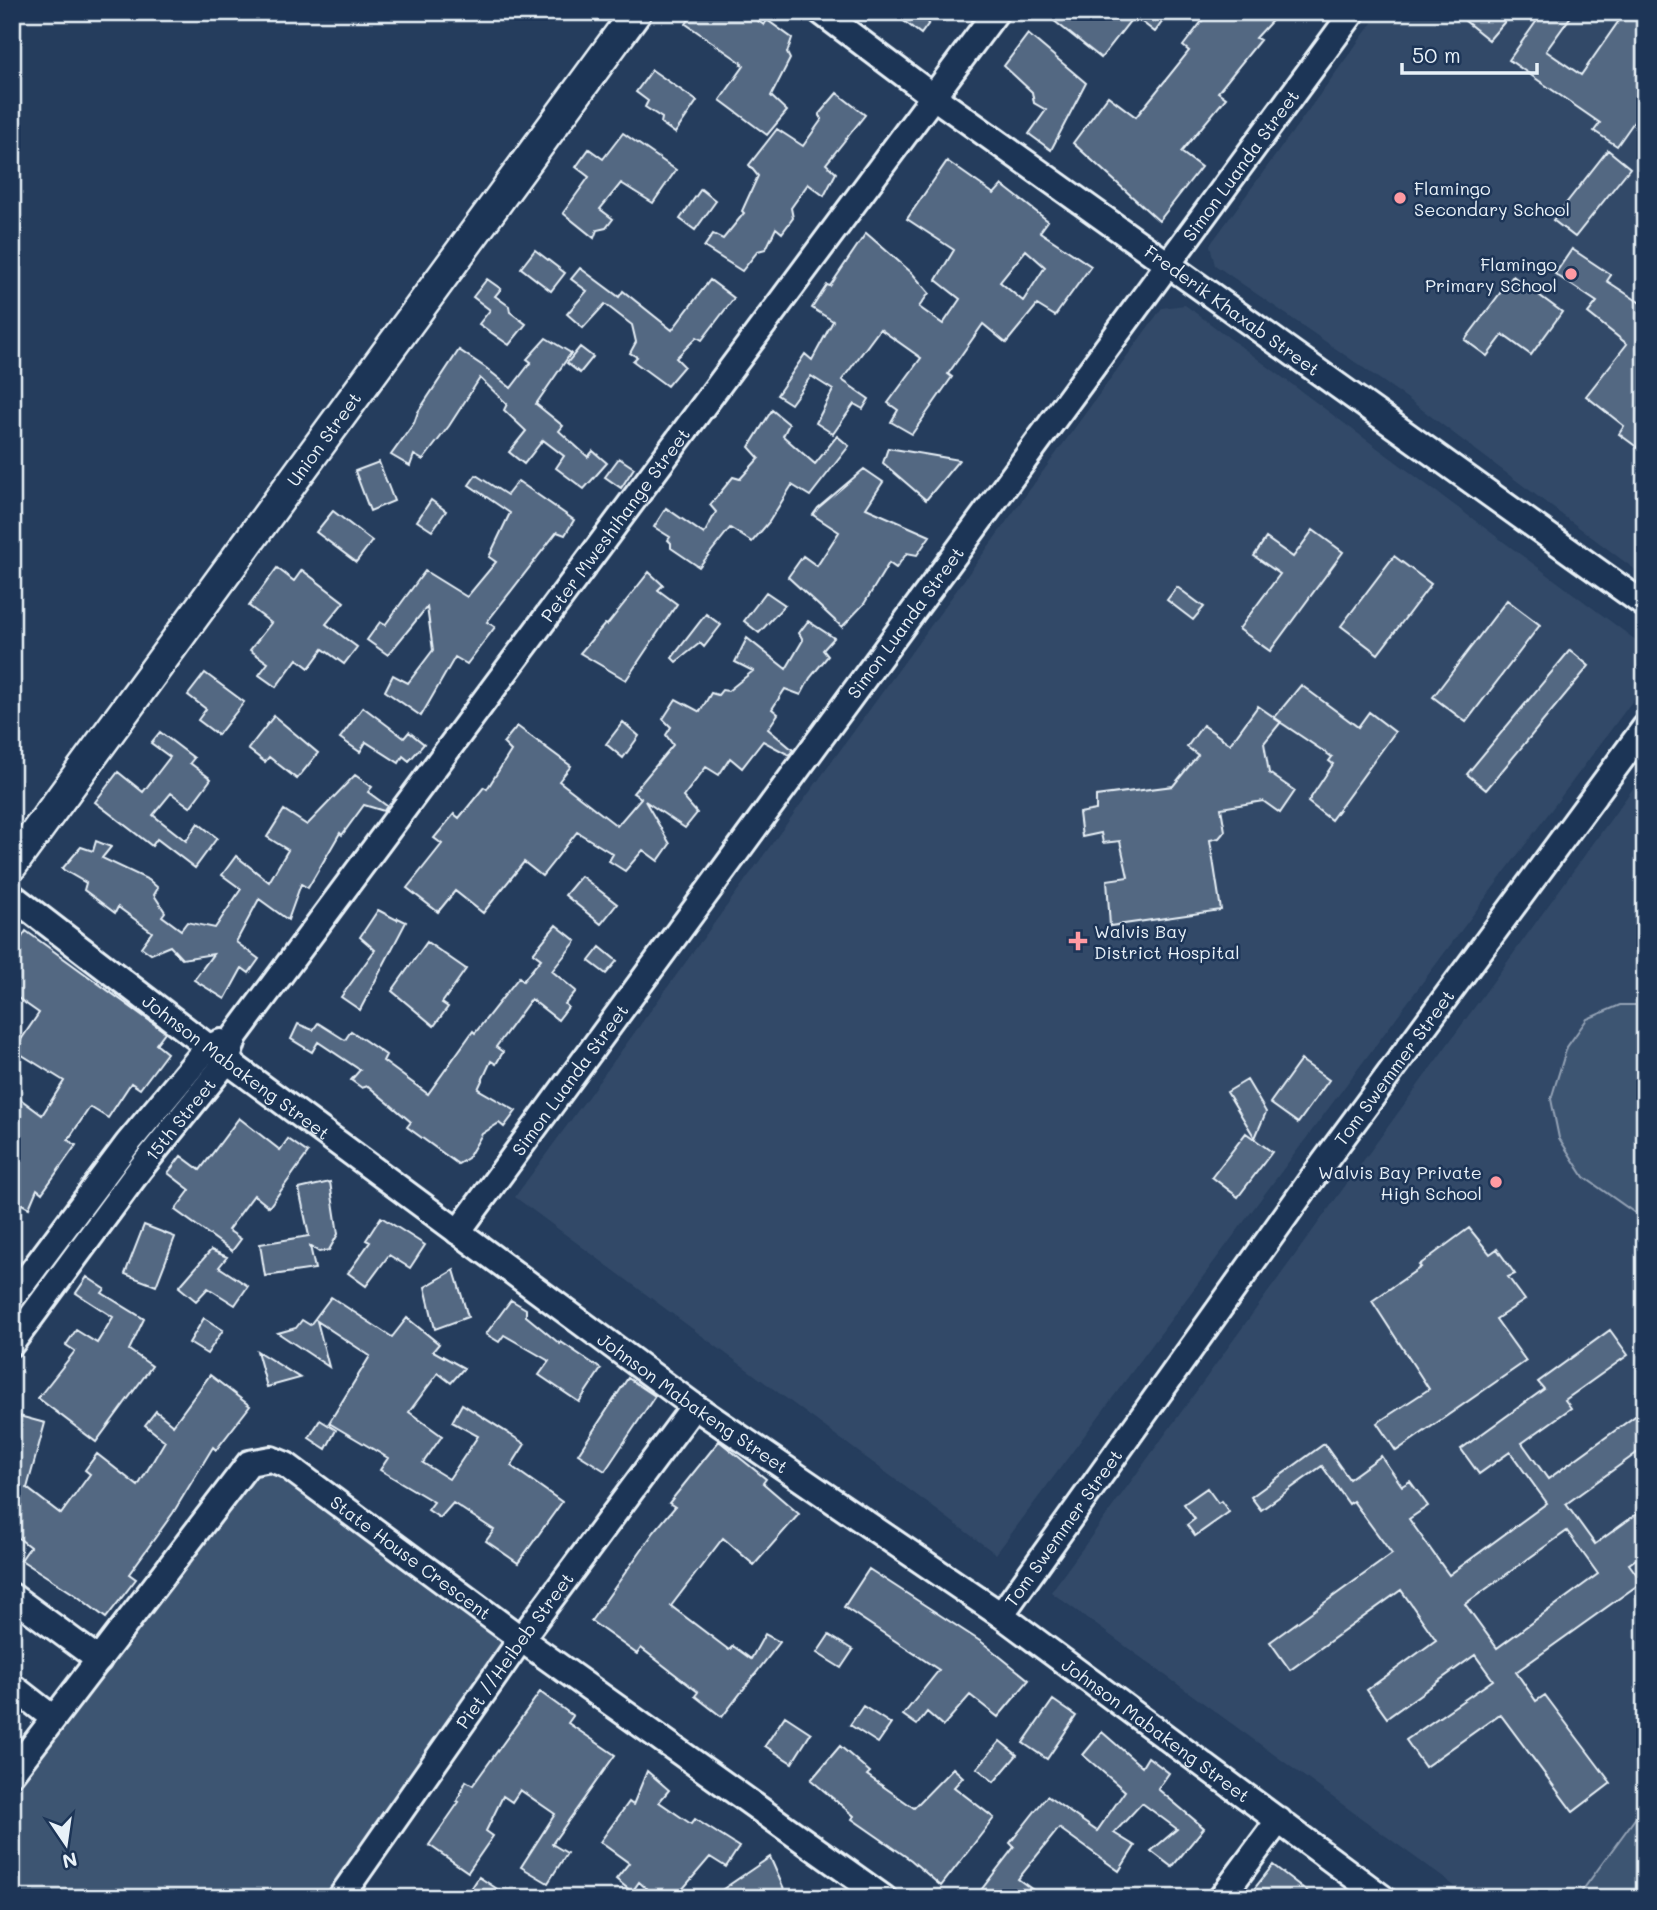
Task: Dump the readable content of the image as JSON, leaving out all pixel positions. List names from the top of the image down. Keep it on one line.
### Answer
{"streets":{"main road":["Union Street"],"street":["Simon Luanda Street","Frederik Khaxab Street","Peter Mweshihange Street","Johnson Mabakeng Street","Tom Swemmer Street","15th Street","State House Crescent","Piet //Heibeb Street"]},"crossings":[["Simon Luanda Street","Frederik Khaxab Street"],["Simon Luanda Street","Johnson Mabakeng Street"],["Frederik Khaxab Street","Peter Mweshihange Street"],["Peter Mweshihange Street","15th Street"],["Johnson Mabakeng Street","Tom Swemmer Street"],["Johnson Mabakeng Street","15th Street"],["Johnson Mabakeng Street","Piet //Heibeb Street"],["State House Crescent","Piet //Heibeb Street"]],"places":{"other":["Flamingo Secondary School","Flamingo Primary School","Walvis Bay Private High School"],"health":["Walvis Bay District Hospital"]},"scale_bar":"50 m","north":"bottom"}
